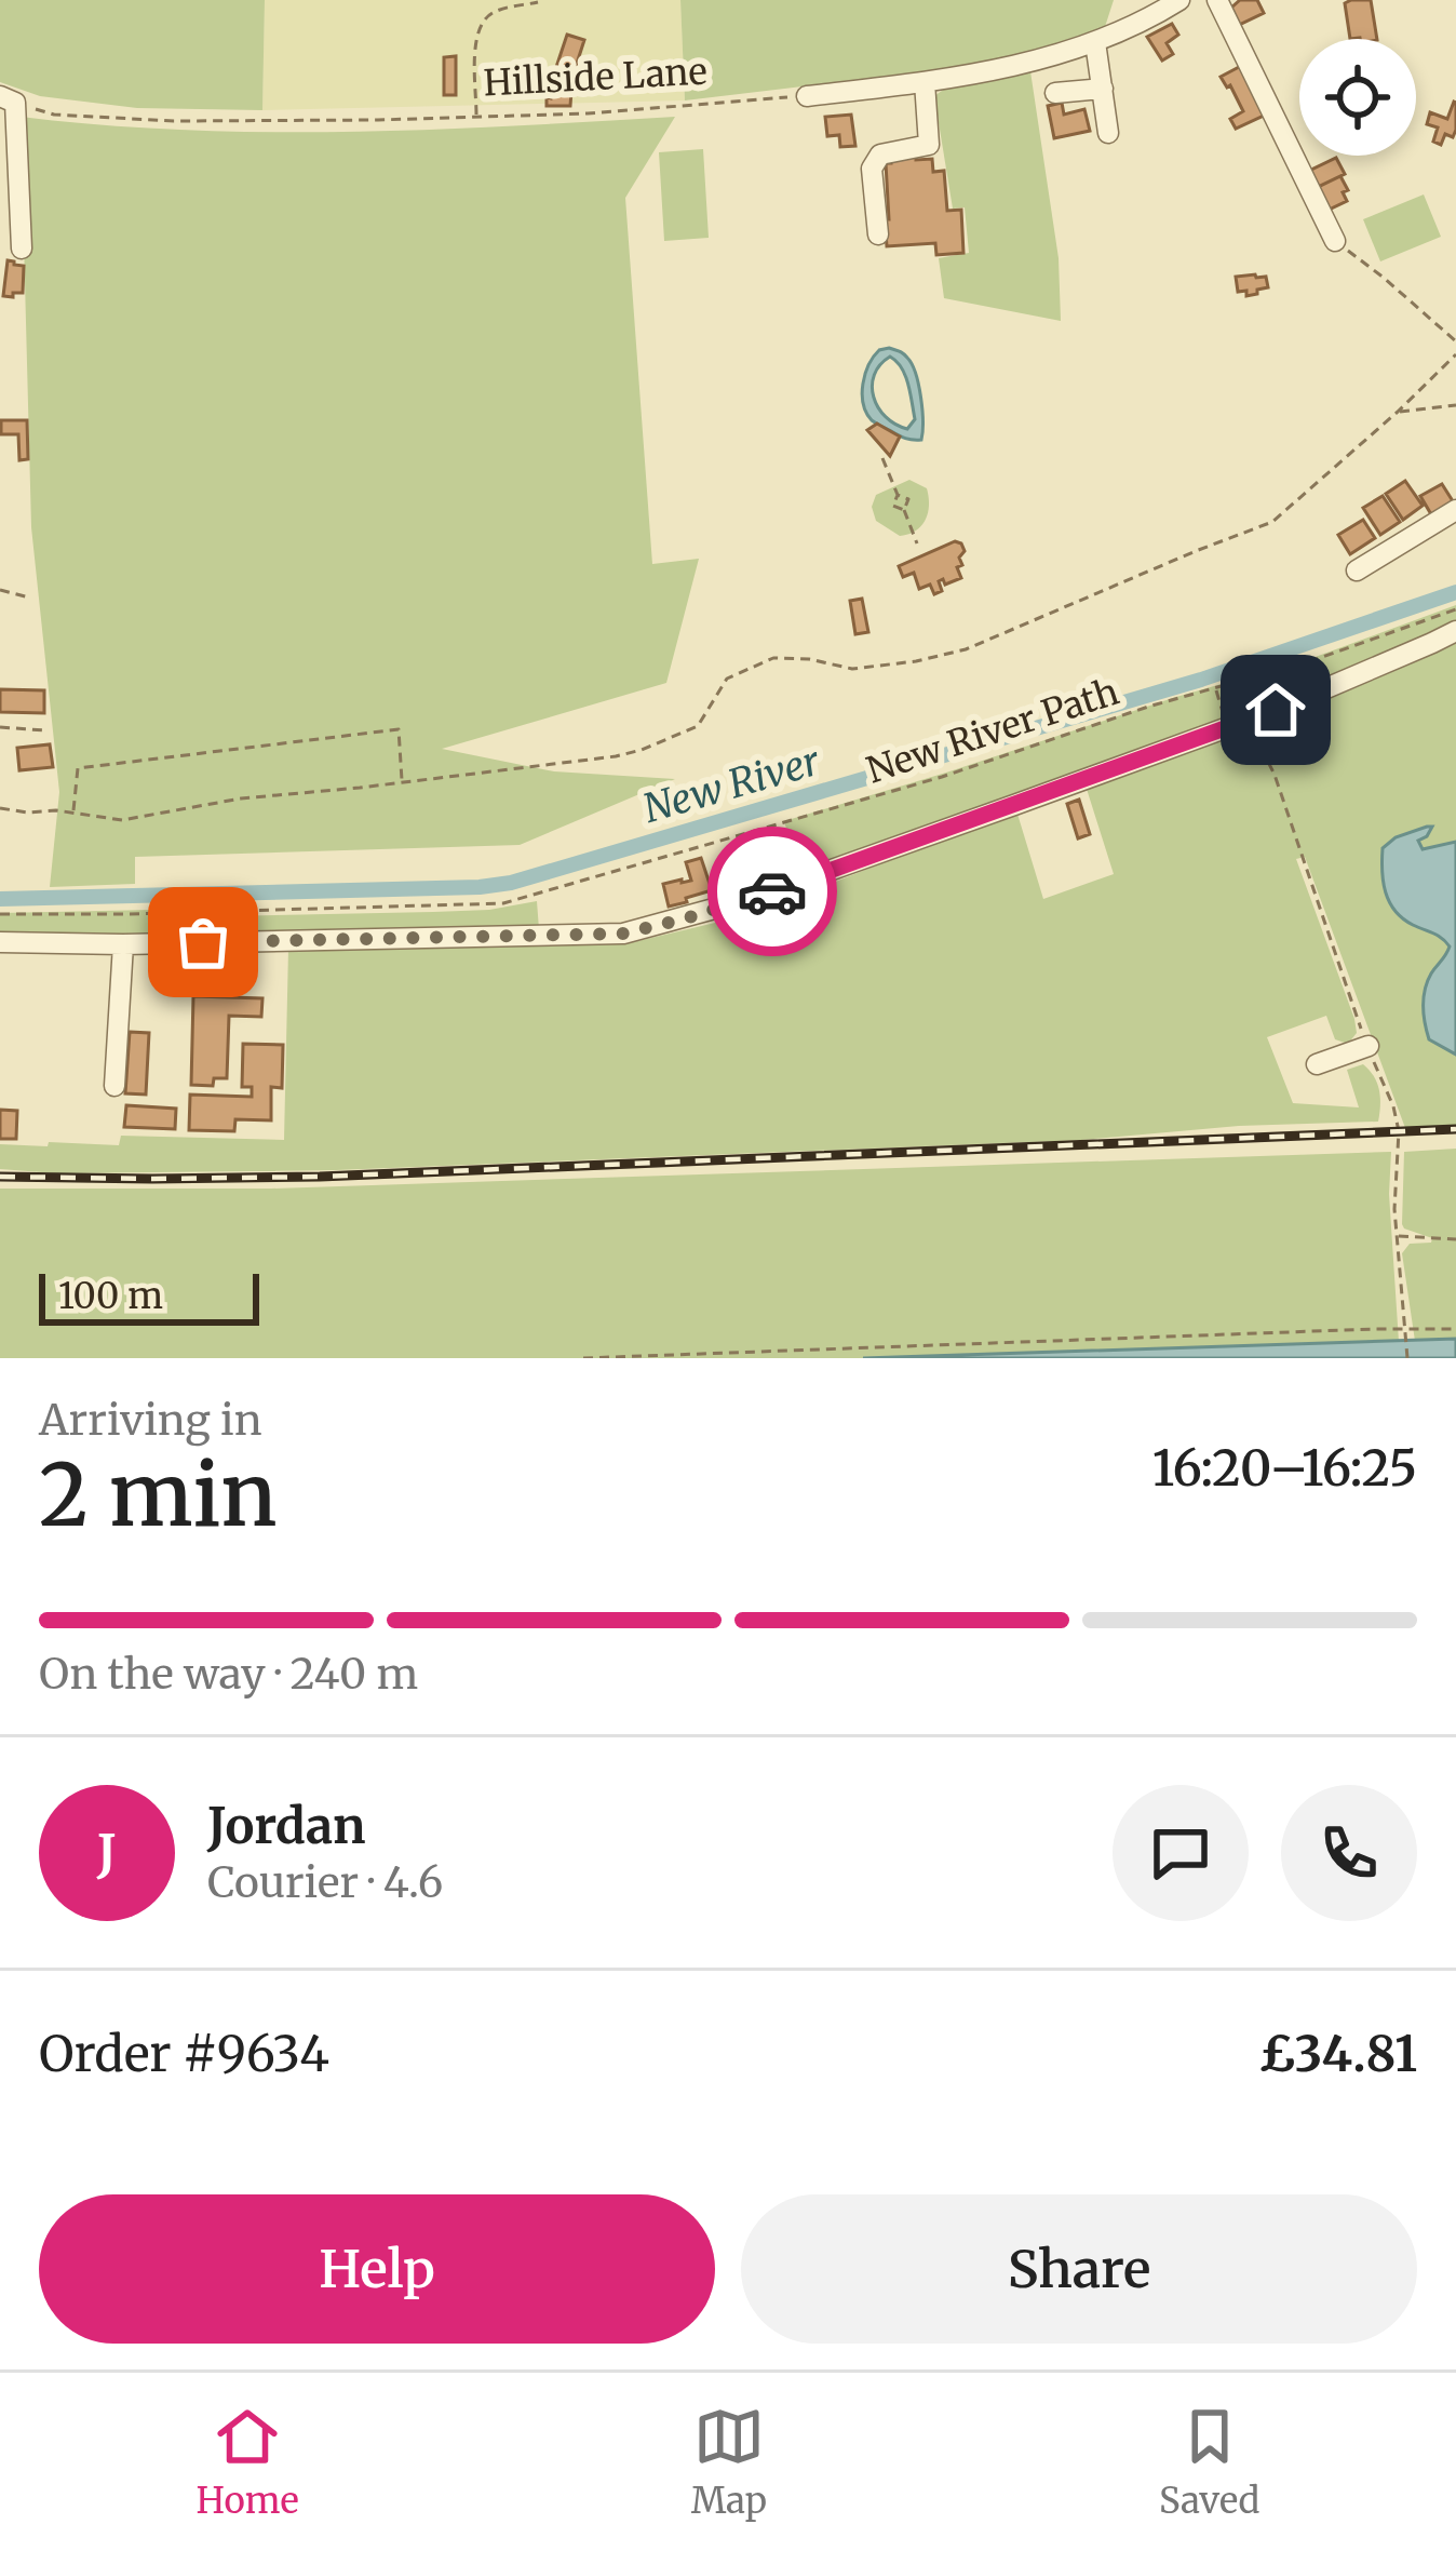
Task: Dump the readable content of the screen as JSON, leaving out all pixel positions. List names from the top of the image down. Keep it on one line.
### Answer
{"streets":{"path":["Hillside Lane","New River Path"]},"water":["New River"],"scale_bar":"100 m","page":{"scale":"100 m","heading":["2 min","Arriving in","16:20–16:25"],"panel":["Jordan","Courier · 4.6","Order #9634","£34.81"],"bar":"On the way · 240 m","round":"J","buttons":["Help","Share"],"tabs":["Home","Map","Saved"]}}
